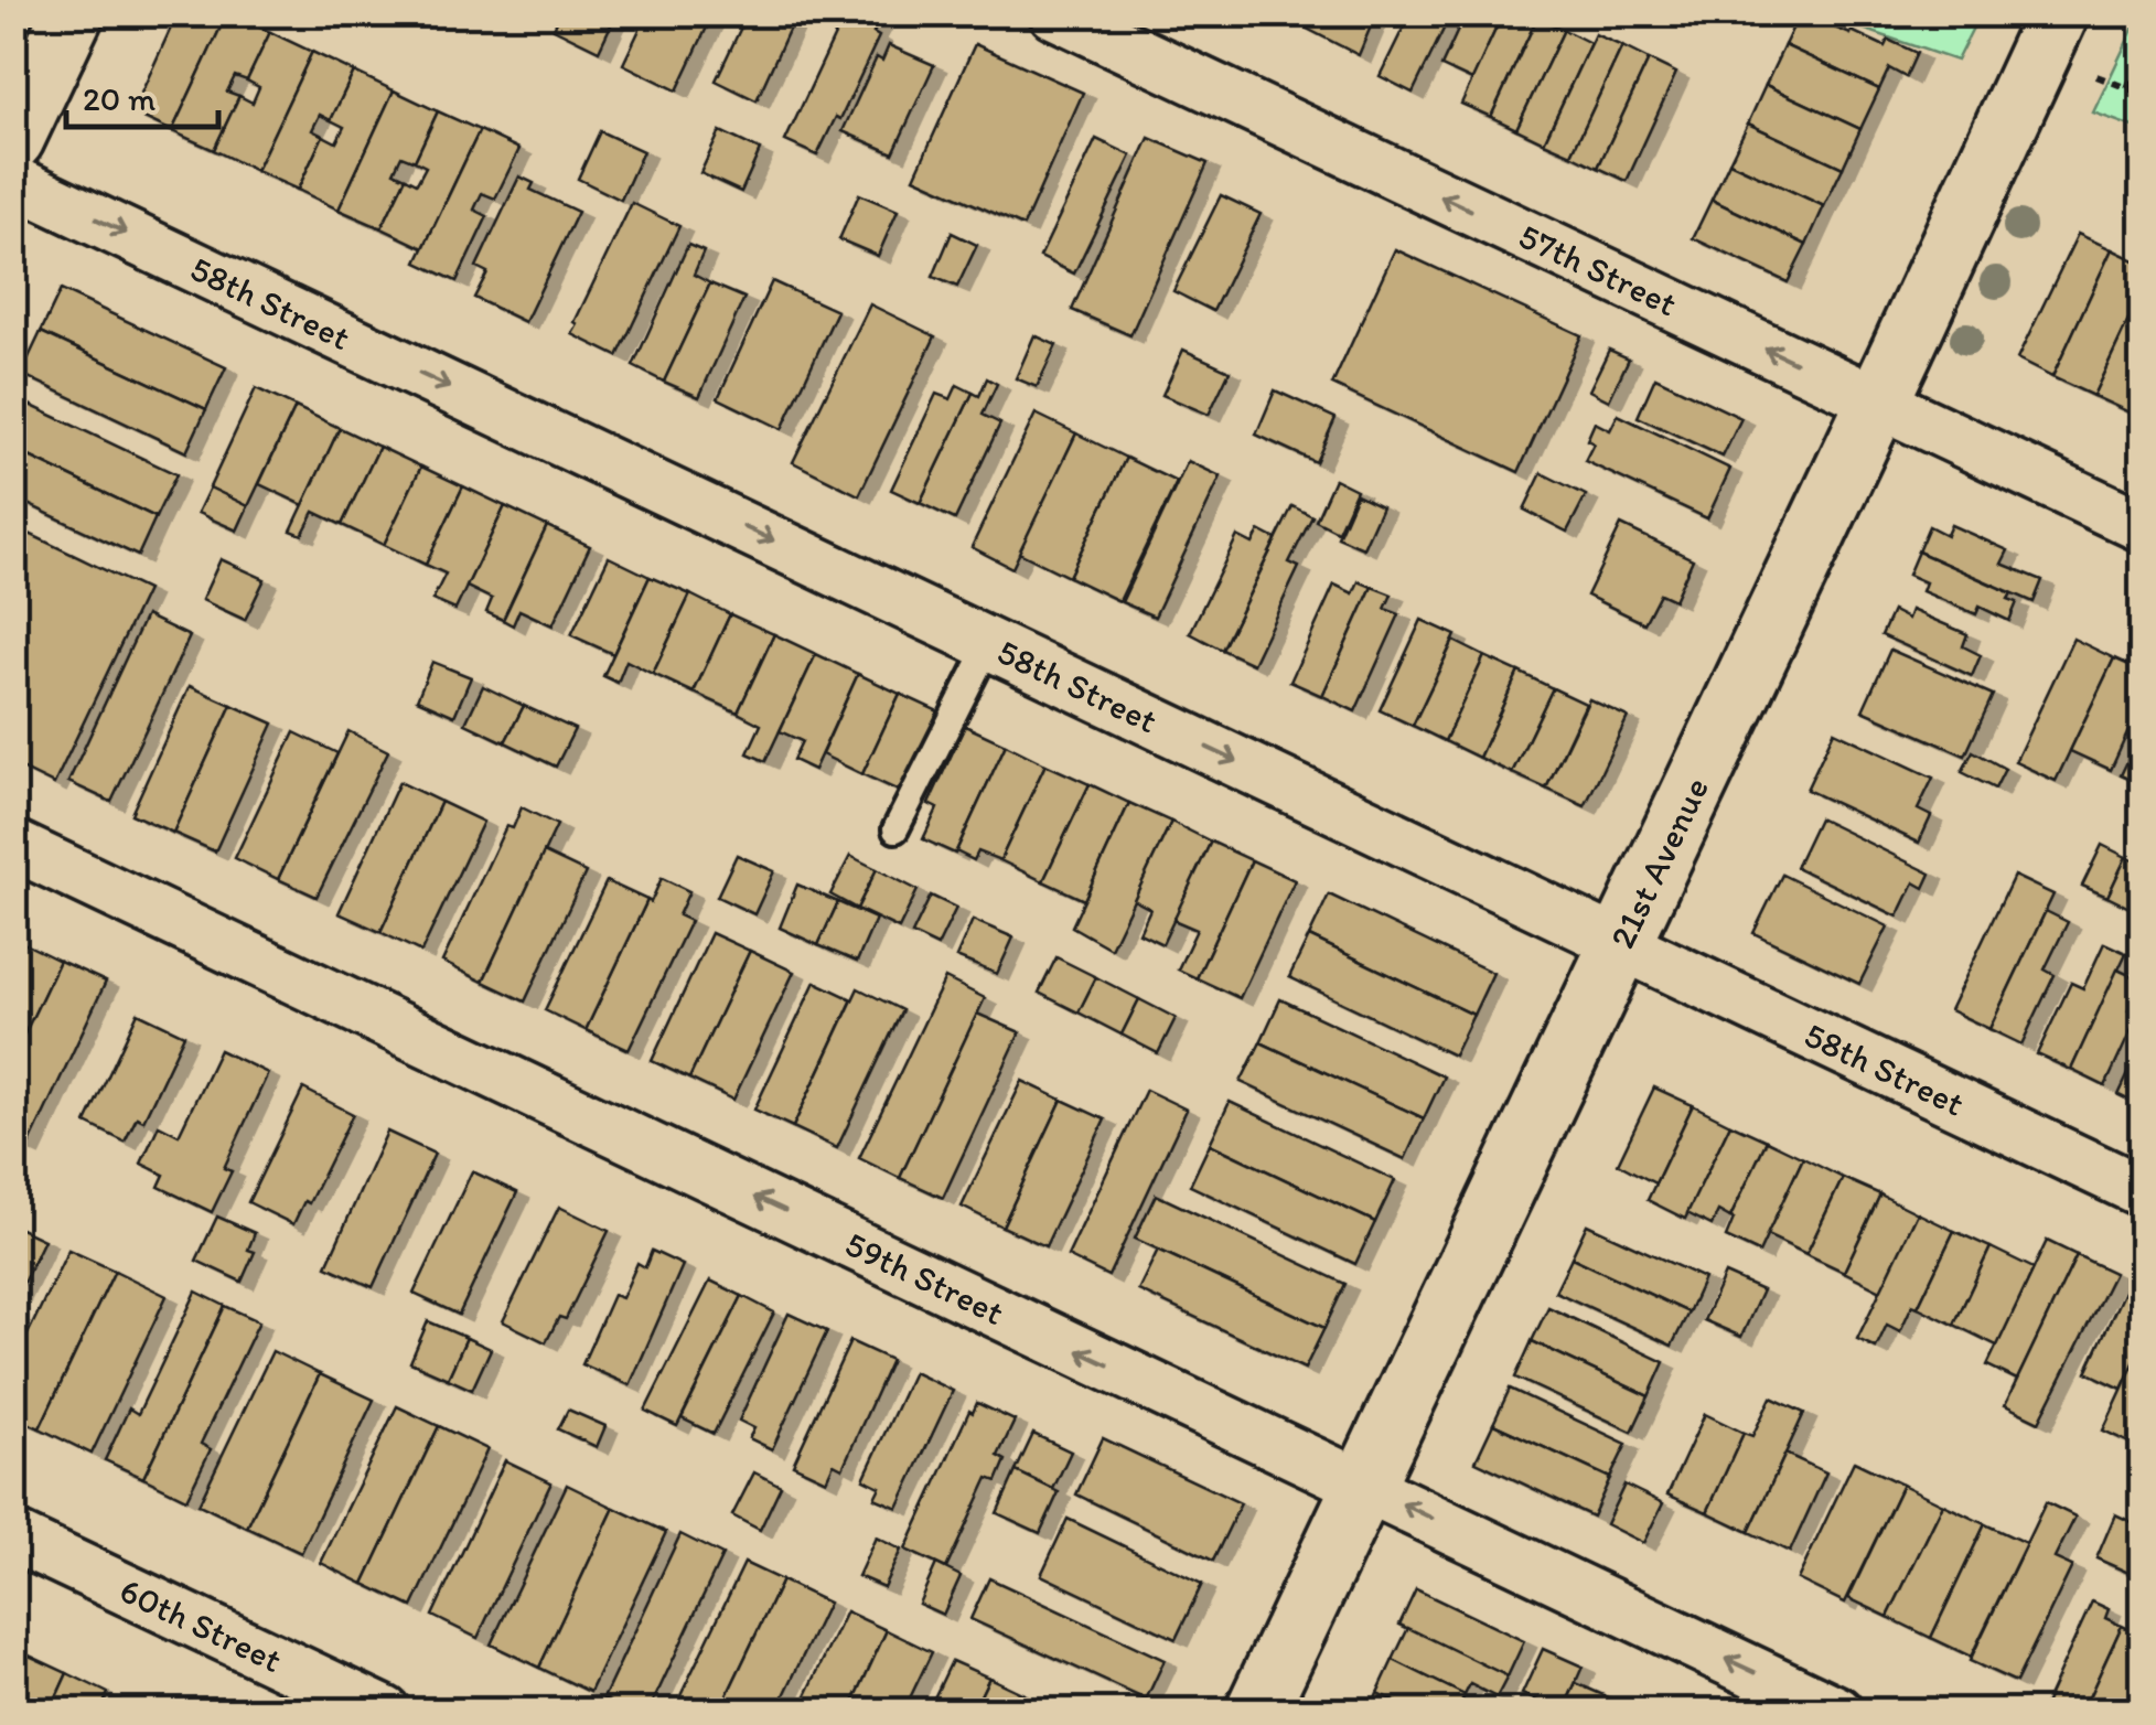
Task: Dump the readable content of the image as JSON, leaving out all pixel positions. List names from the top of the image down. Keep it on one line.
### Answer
{"streets":{"street":["57th Street","58th Street","21st Avenue","59th Street","60th Street"]},"crossings":[["57th Street","21st Avenue"],["58th Street","21st Avenue"],["21st Avenue","59th Street"]],"one_way":["57th Street","58th Street","59th Street"],"scale_bar":"20 m"}
